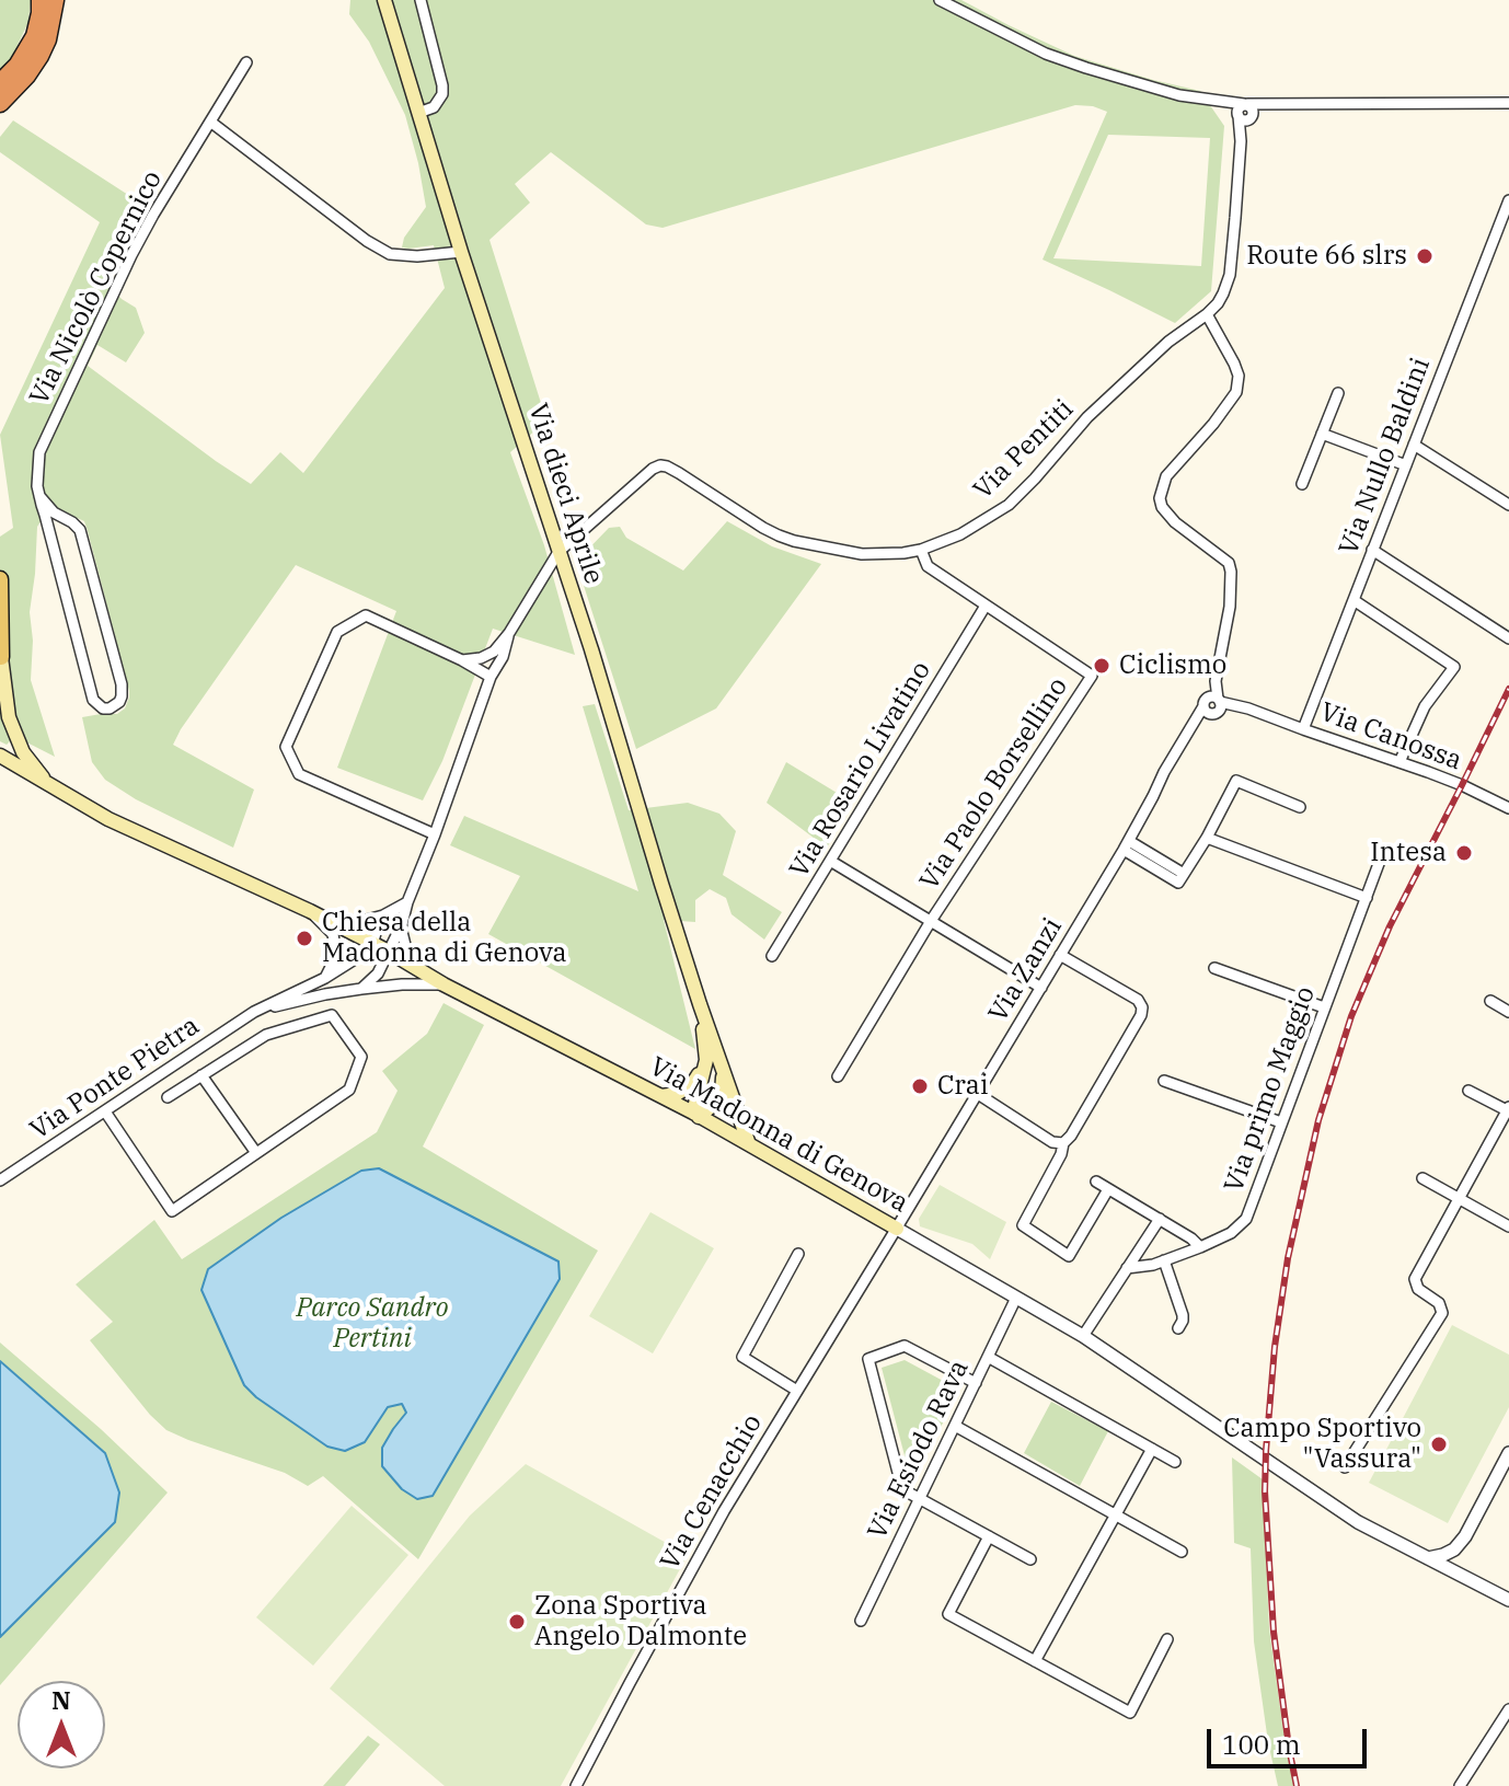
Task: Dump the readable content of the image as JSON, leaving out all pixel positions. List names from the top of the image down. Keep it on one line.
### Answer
{"streets":{"main road":["Via dieci Aprile","Via Madonna di Genova"],"street":["Via Nicolò Copernico","Via Pentiti","Via Nullo Baldini","Via Canossa","Via Rosario Livatino","Via Paolo Borsellino","Via Zanzi","Via Ponte Pietra","Via primo Maggio","Via Esiodo Rava","Via Cenacchio"]},"crossings":[["Via Pentiti","Via dieci Aprile"],["Via Pentiti","Via Paolo Borsellino"],["Via Nullo Baldini","Via Canossa"],["Via Canossa","Via Zanzi"],["Via Rosario Livatino","Via Paolo Borsellino"],["Via Zanzi","Via Madonna di Genova"],["Via Zanzi","Via Cenacchio"],["Via Ponte Pietra","Via Madonna di Genova"],["Via Madonna di Genova","Via Esiodo Rava"],["Via Madonna di Genova","Via Cenacchio"]],"parks":["Parco Sandro Pertini"],"places":["Route 66 slrs","Ciclismo","Intesa","Chiesa della Madonna di Genova","Crai","Campo Sportivo \"Vassura\"","Zona Sportiva Angelo Dalmonte"],"scale_bar":"100 m","north":"top"}
